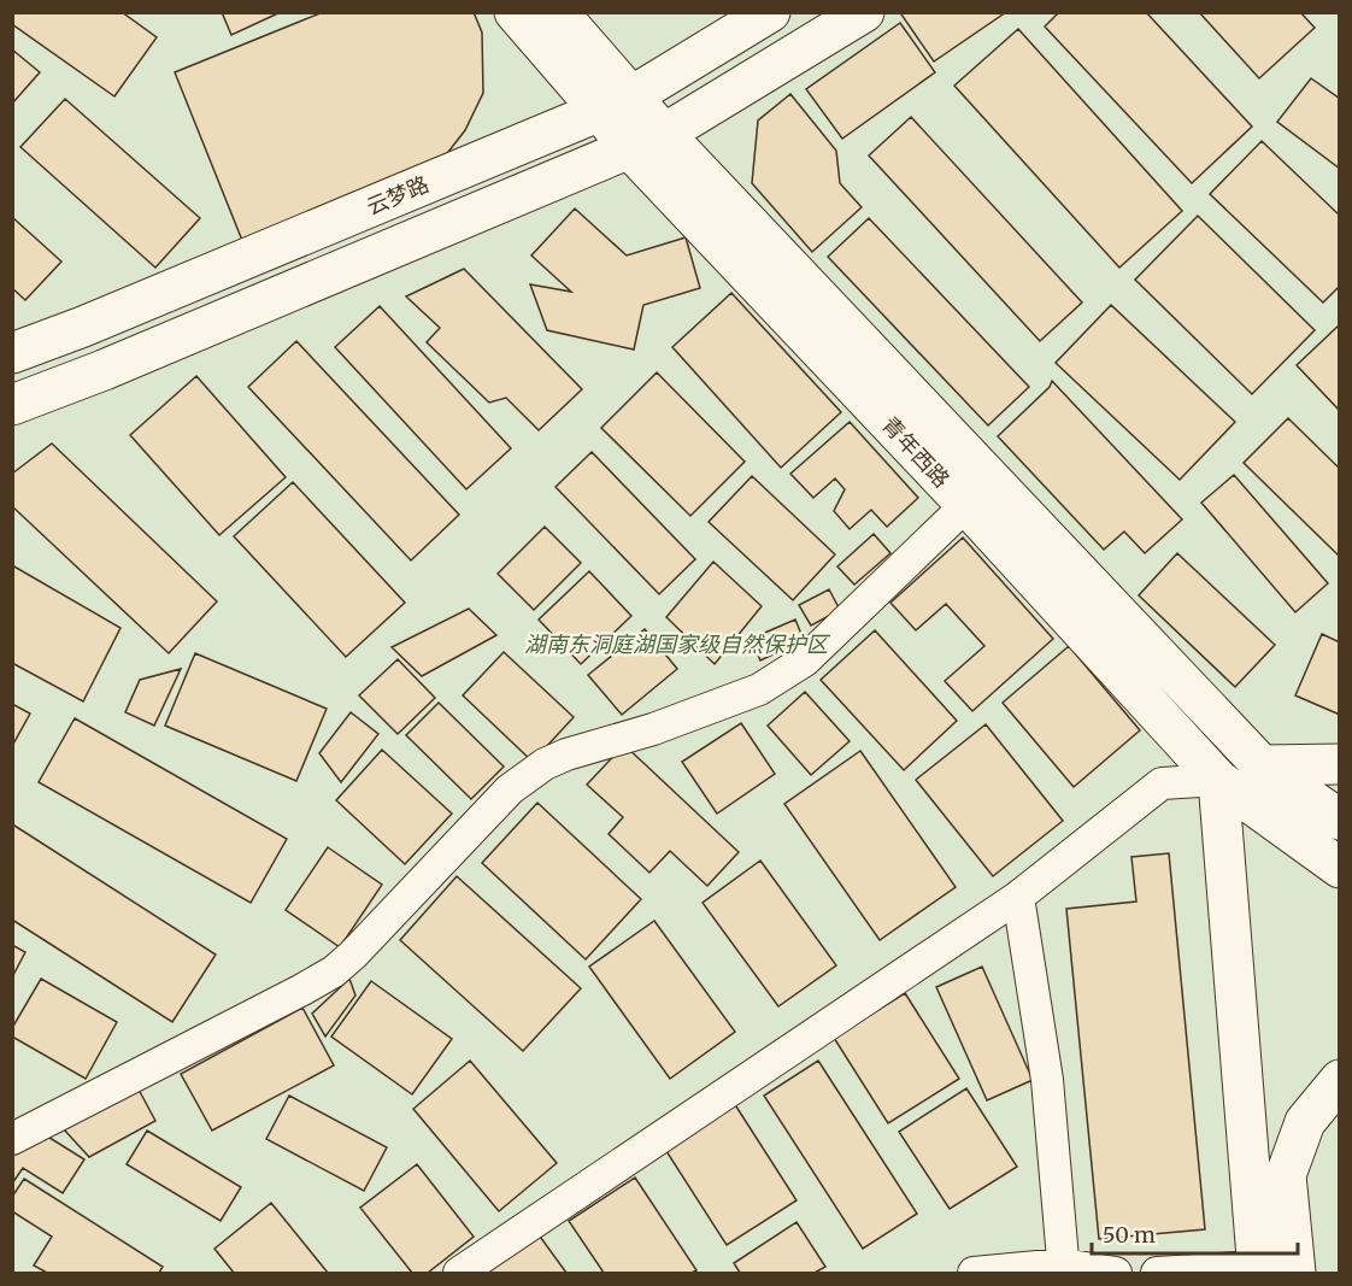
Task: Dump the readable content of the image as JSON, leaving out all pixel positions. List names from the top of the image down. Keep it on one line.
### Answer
{"streets":{"main road":["云梦路","青年西路"]},"crossings":[["云梦路","青年西路"]],"parks":["湖南东洞庭湖国家级自然保护区"],"scale_bar":"50 m"}
